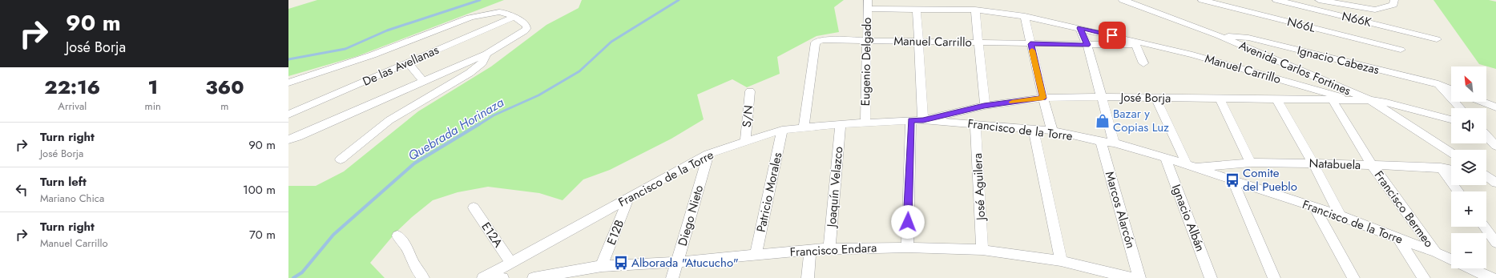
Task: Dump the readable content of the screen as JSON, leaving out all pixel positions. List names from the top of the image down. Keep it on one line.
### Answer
{"streets":{"street":["N66K","N66L","Manuel Carrillo","Ignacio Cabezas","Eugenio Delgado","De las Avellanas","Avenida Carlos Fortines","José Borja","S/N","Francisco de la Torre","Natabuela","Joaquín Velazco","José Aguilera","Patricio Morales","Francisco Bermeo","Marcos Alarcón","Diego Nieto","Ignacio Albán","E12B","E12A","Francisco Endara"]},"crossings":[["Manuel Carrillo","Eugenio Delgado"],["Manuel Carrillo","José Borja"],["Manuel Carrillo","Francisco de la Torre"],["Ignacio Cabezas","Avenida Carlos Fortines"],["Eugenio Delgado","Francisco de la Torre"],["Avenida Carlos Fortines","José Borja"],["José Borja","Francisco de la Torre"],["José Borja","Francisco Bermeo"],["S/N","Francisco de la Torre"],["Francisco de la Torre","Natabuela"],["Francisco de la Torre","Joaquín Velazco"],["Francisco de la Torre","José Aguilera"],["Francisco de la Torre","Patricio Morales"],["Francisco de la Torre","Francisco Bermeo"],["Francisco de la Torre","Marcos Alarcón"],["Francisco de la Torre","Diego Nieto"],["Francisco de la Torre","Ignacio Albán"],["Francisco de la Torre","E12B"],["Francisco de la Torre","E12A"],["Natabuela","Francisco Bermeo"],["Joaquín Velazco","Francisco Endara"],["José Aguilera","Francisco Endara"],["Patricio Morales","Francisco Endara"],["Diego Nieto","Francisco Endara"],["E12B","Francisco Endara"]],"water":["Quebrada Horinaza"],"places":{"shop":["Bazar y Copias Luz"],"bus stop":["Comite del Pueblo","Alborada \"Atucucho\""]},"north":"top left","page":{"turn":["90 m","José Borja"],"map_buttons":["+","−"],"eta":["22:16","Arrival","1","min","360","m"],"list":[{"name":"Turn right","note":"José Borja","value":"90 m"},{"name":"Turn left","note":"Mariano Chica","value":"100 m"},{"name":"Turn right","note":"Manuel Carrillo","value":"70 m"}]}}
